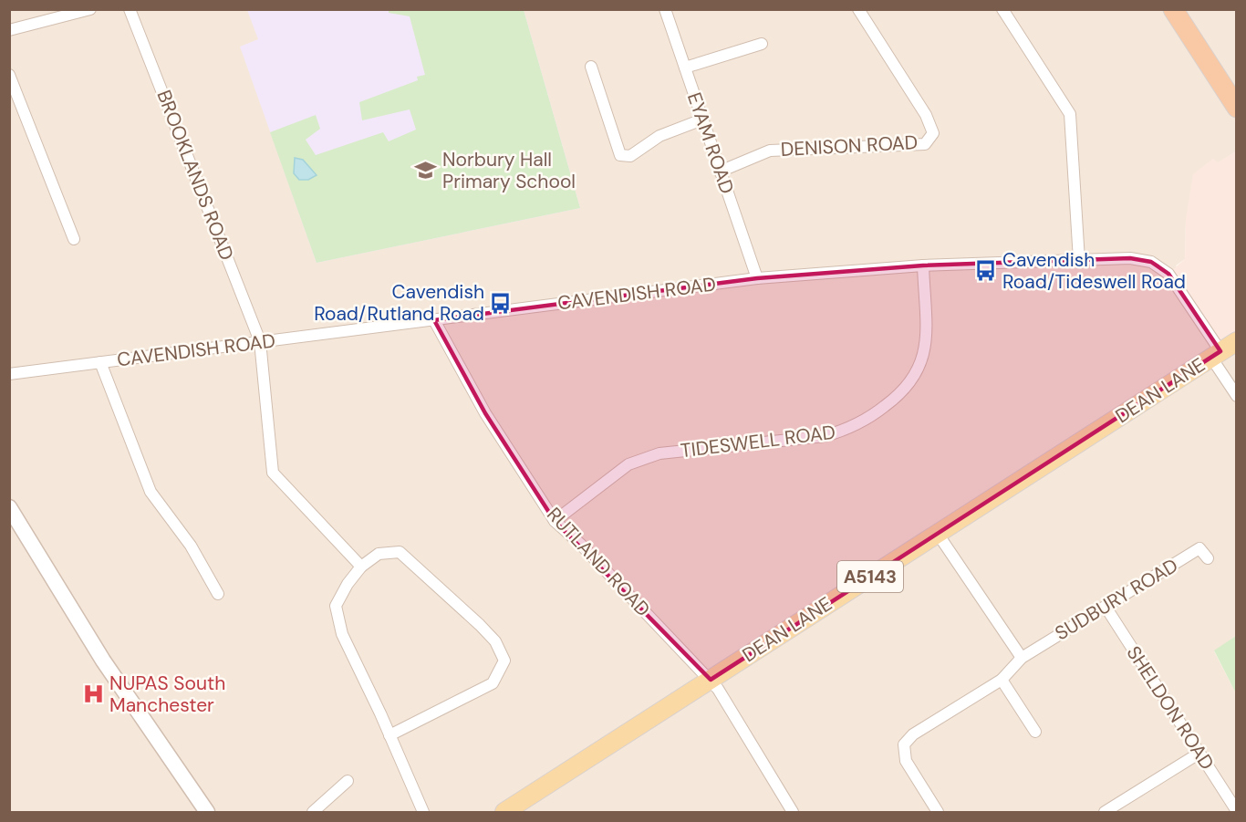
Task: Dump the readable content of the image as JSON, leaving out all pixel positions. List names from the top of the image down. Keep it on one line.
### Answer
{"streets":{"main road":["DEAN LANE","A5143"],"street":["EYAM ROAD","DENISON ROAD","BROOKLANDS ROAD","CAVENDISH ROAD","TIDESWELL ROAD","RUTLAND ROAD","SUDBURY ROAD","SHELDON ROAD"]},"crossings":[["EYAM ROAD","DENISON ROAD"],["EYAM ROAD","CAVENDISH ROAD"],["BROOKLANDS ROAD","CAVENDISH ROAD"],["CAVENDISH ROAD","DEAN LANE"],["CAVENDISH ROAD","TIDESWELL ROAD"],["CAVENDISH ROAD","RUTLAND ROAD"],["DEAN LANE","RUTLAND ROAD"],["TIDESWELL ROAD","RUTLAND ROAD"],["SUDBURY ROAD","SHELDON ROAD"]],"places":{"school or university":["Norbury Hall Primary School"],"bus stop":["Cavendish Road/Tideswell Road","Cavendish Road/Rutland Road"],"hospital":["NUPAS South Manchester"]}}
